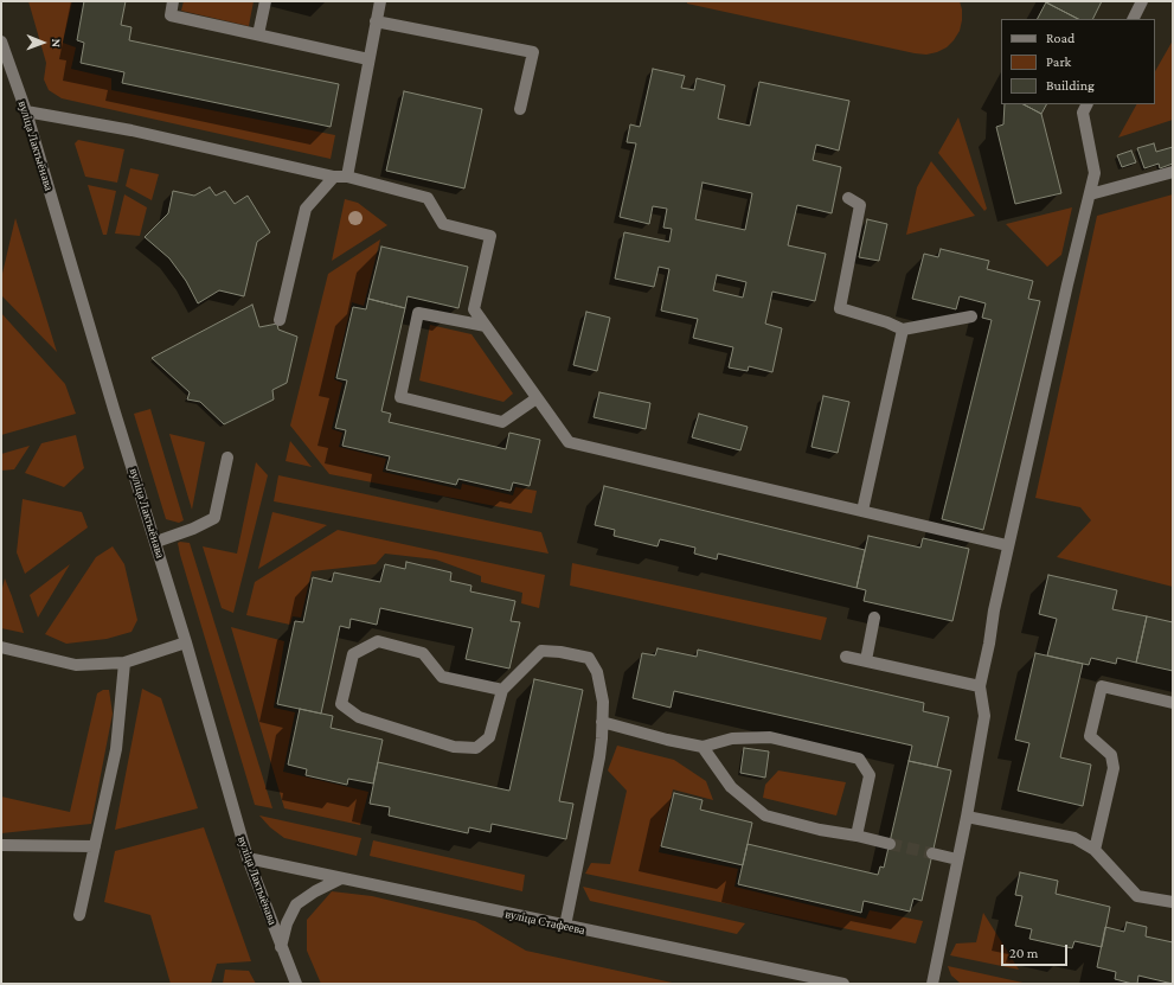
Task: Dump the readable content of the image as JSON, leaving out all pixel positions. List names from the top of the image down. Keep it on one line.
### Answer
{"streets":{"street":["вуліца Лактыёнава","вуліца Стафеева"]},"crossings":[["вуліца Лактыёнава","вуліца Стафеева"]],"legend":["Road","Park","Building"],"scale_bar":"20 m","north":"right"}
